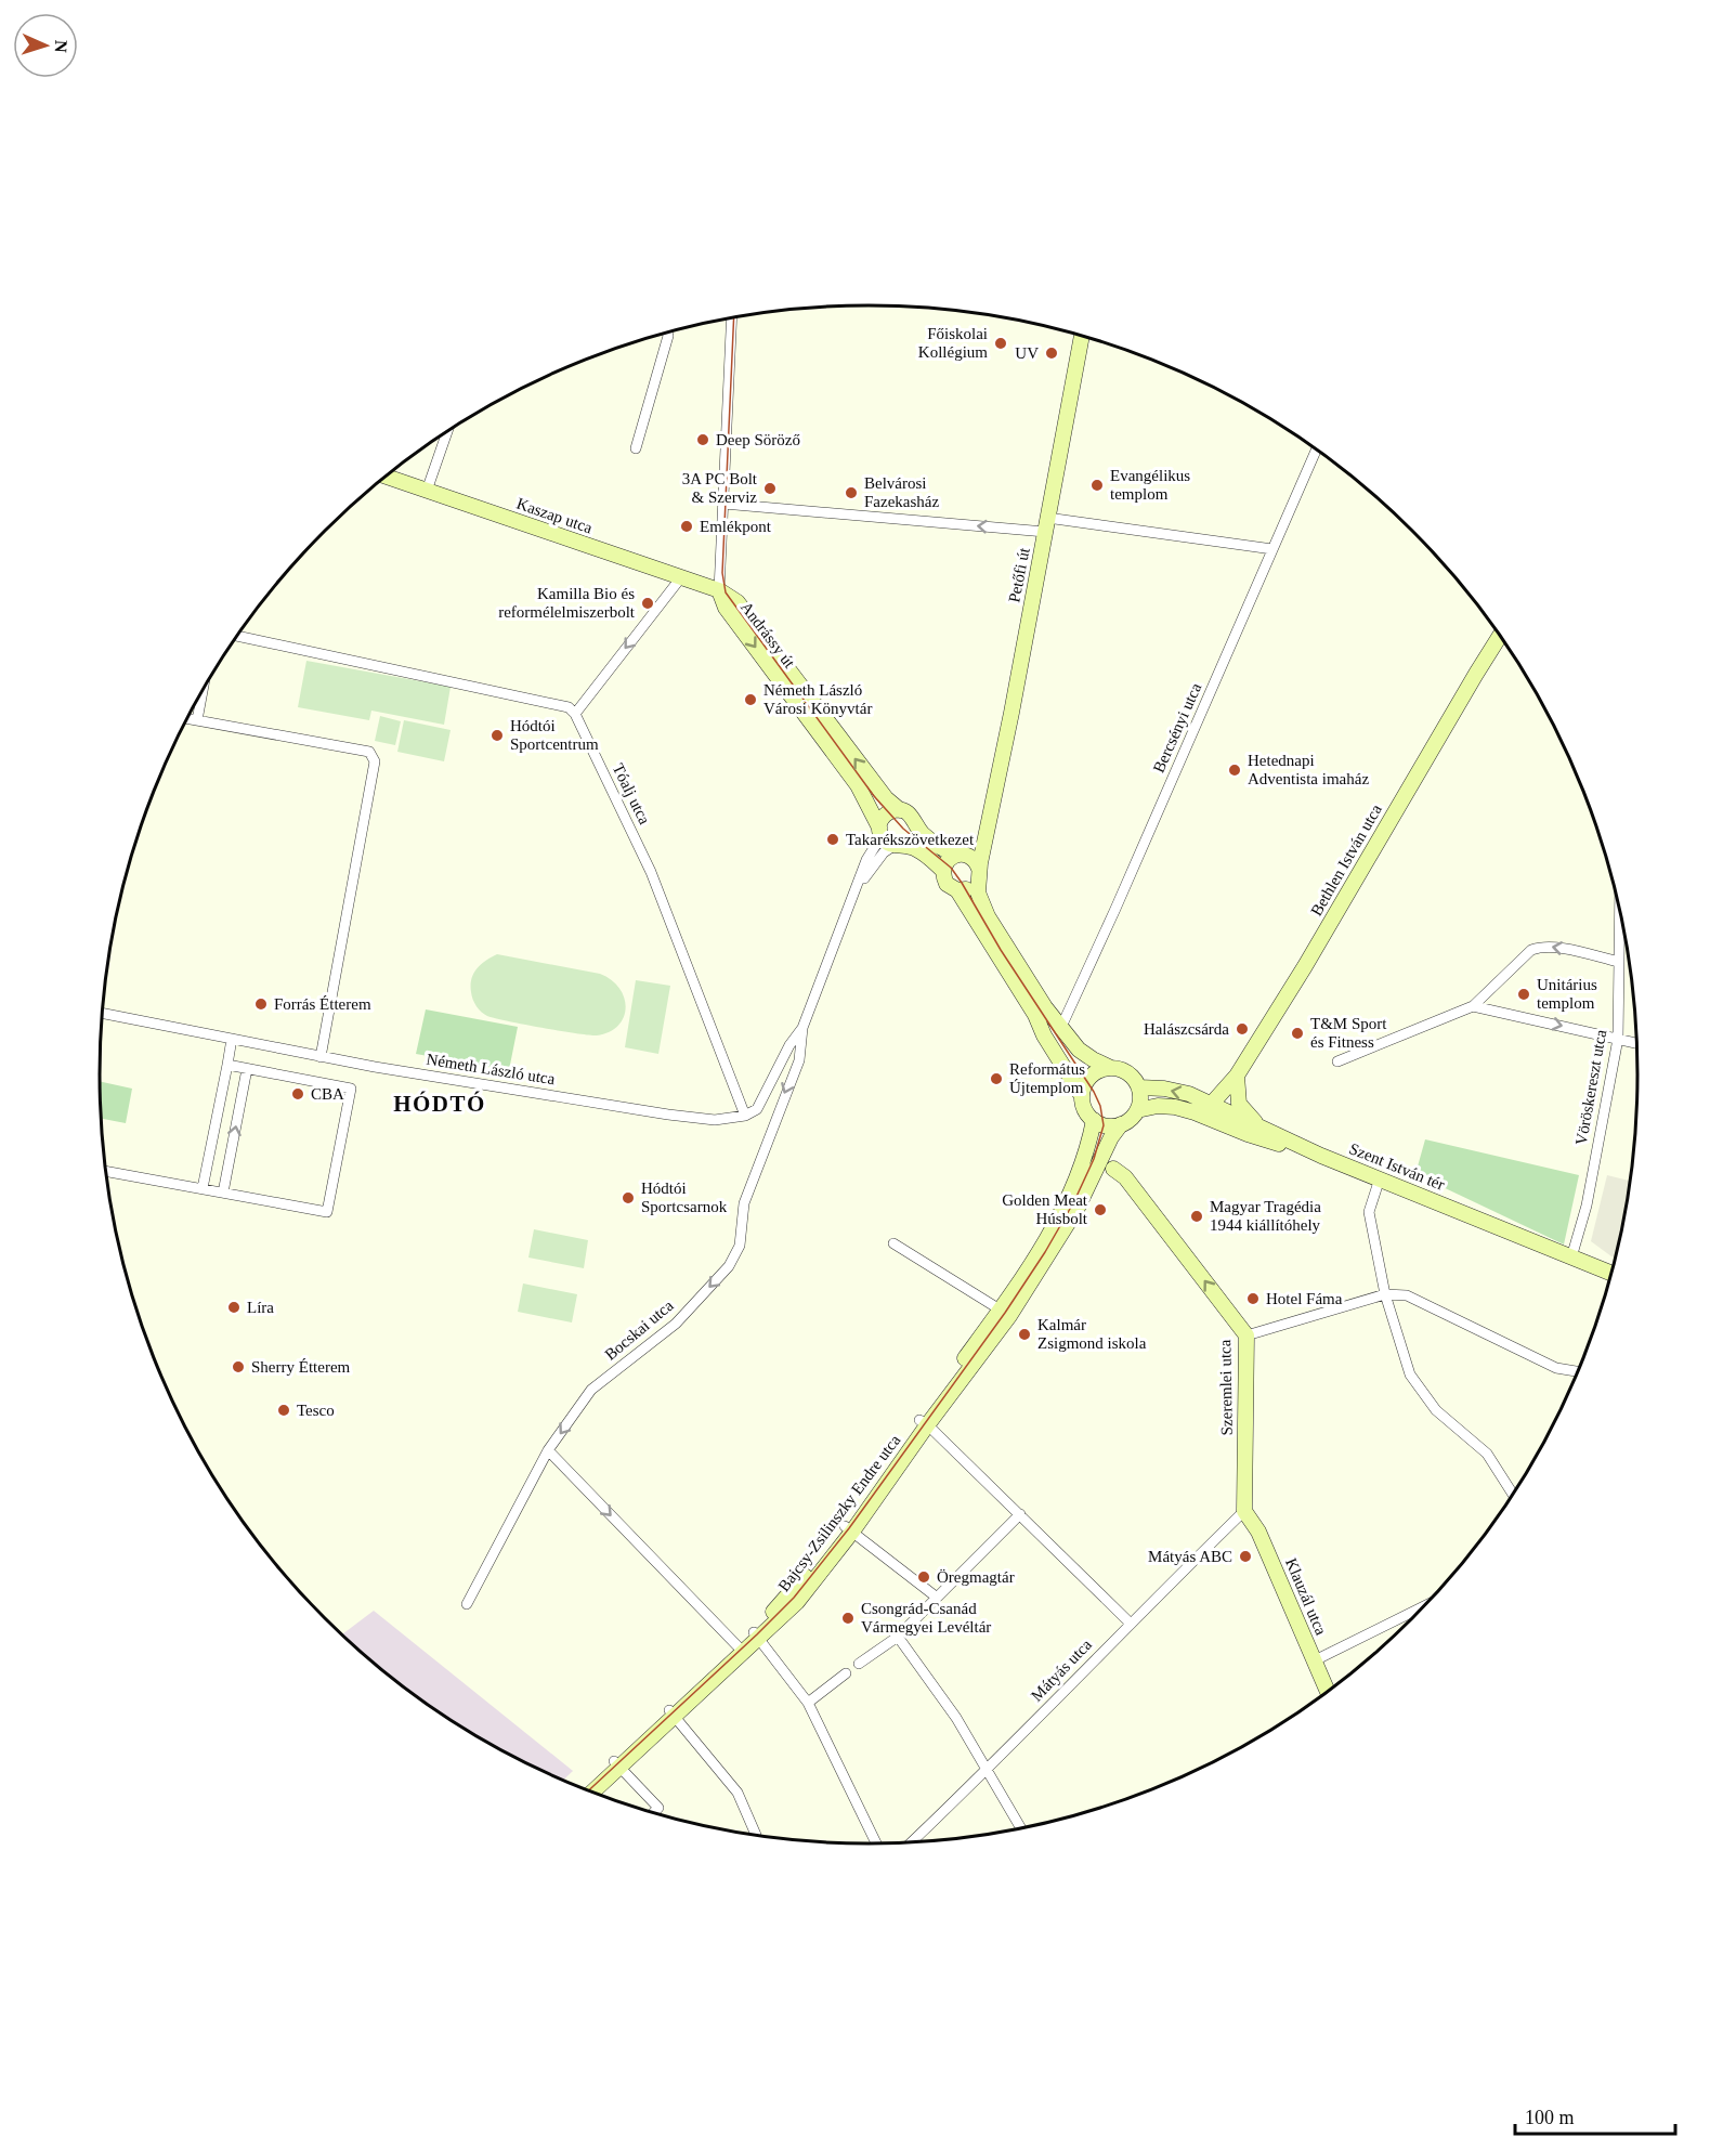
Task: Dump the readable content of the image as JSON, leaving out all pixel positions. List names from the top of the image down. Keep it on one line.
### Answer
{"streets":{"street":["Kaszap utca","Petőfi út","Andrássy út","Bercsényi utca","Tóalj utca","Bethlen István utca","Németh László utca","Vöröskereszt utca","Szent István tér","Bocskai utca","Szeremlei utca","Bajcsy-Zsilinszky Endre utca","Klauzál utca","Mátyás utca"]},"crossings":[["Kaszap utca","Andrássy út"],["Andrássy út","Bocskai utca"],["Tóalj utca","Németh László utca"],["Tóalj utca","Bocskai utca"],["Bethlen István utca","Szent István tér"],["Németh László utca","Bocskai utca"],["Vöröskereszt utca","Szent István tér"],["Szent István tér","Bajcsy-Zsilinszky Endre utca"],["Szeremlei utca","Bajcsy-Zsilinszky Endre utca"],["Szeremlei utca","Klauzál utca"],["Szeremlei utca","Mátyás utca"],["Klauzál utca","Mátyás utca"]],"one_way":["Bocskai utca","Szeremlei utca"],"districts":["HÓDTÓ"],"places":["Főiskolai Kollégium","UV","Deep Söröző","Evangélikus templom","3A PC Bolt & Szerviz","Belvárosi Fazekasház","Emlékpont","Kamilla Bio és reformélelmiszerbolt","Németh László Városi Könyvtár","Hódtói Sportcentrum","Hetednapi Adventista imaház","Takarékszövetkezet","Unitárius templom","Forrás Étterem","Halászcsárda","T&M Sport és Fitness","Református Újtemplom","CBA","Hódtói Sportcsarnok","Golden Meat Húsbolt","Magyar Tragédia 1944 kiállítóhely","Hotel Fáma","Líra","Kalmár Zsigmond iskola","Sherry Étterem","Tesco","Mátyás ABC","Öregmagtár","Csongrád-Csanád Vármegyei Levéltár"],"scale_bar":"100 m","north":"right"}
